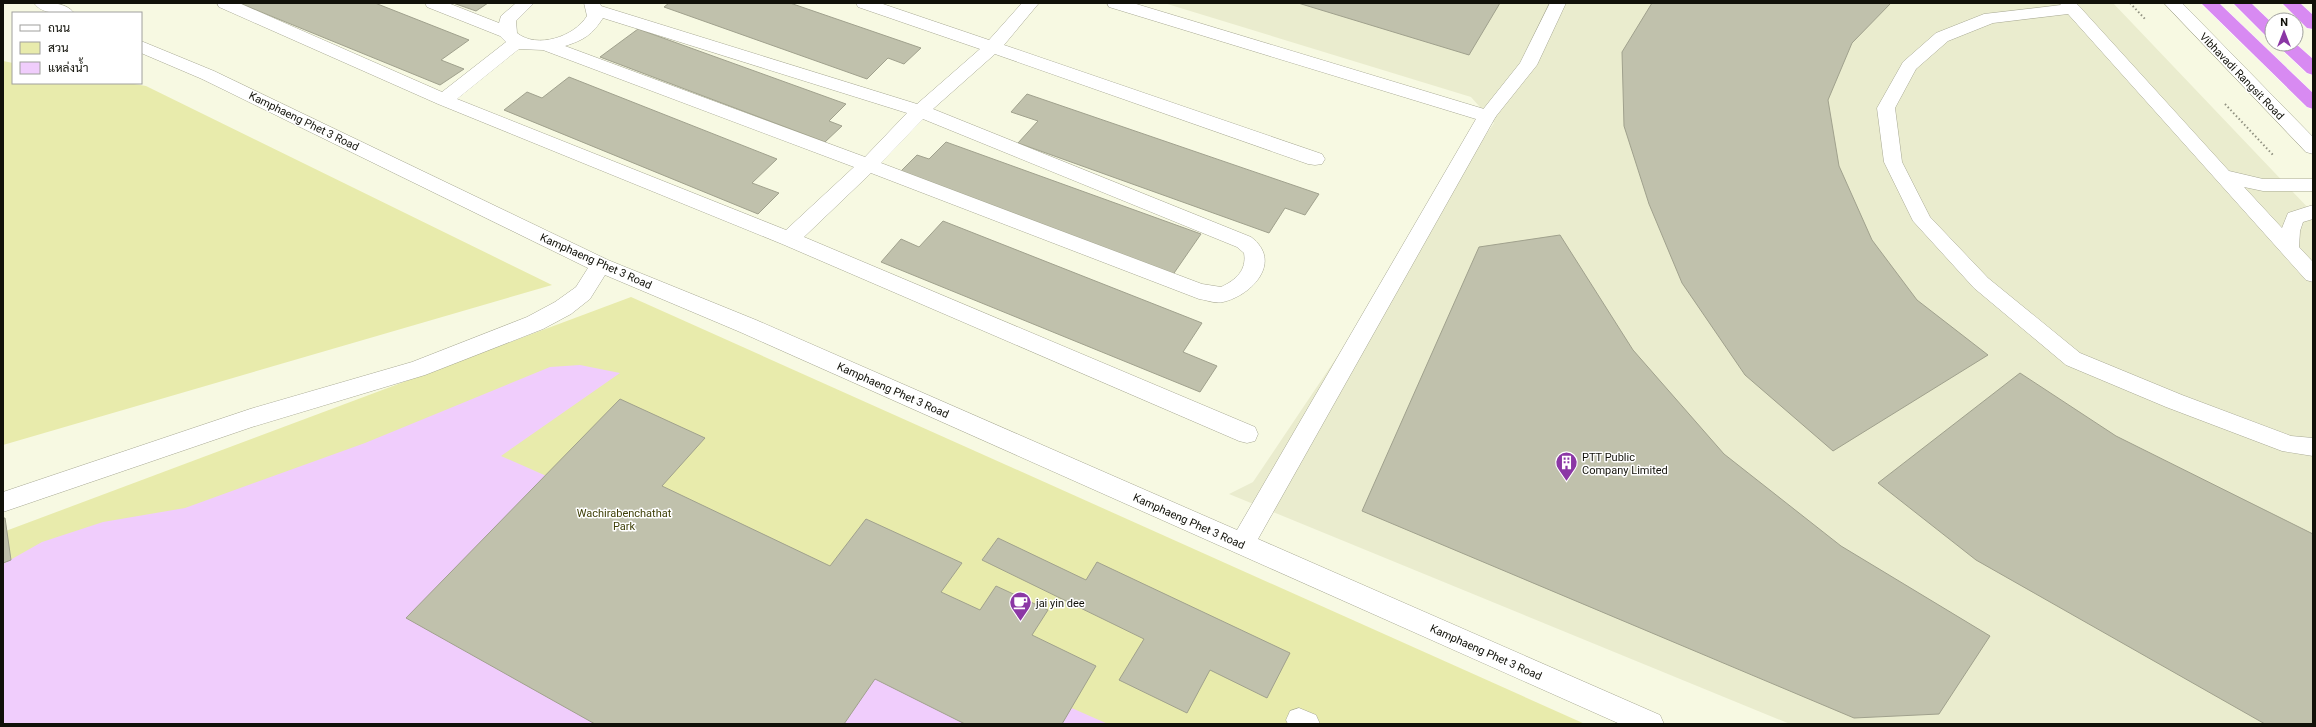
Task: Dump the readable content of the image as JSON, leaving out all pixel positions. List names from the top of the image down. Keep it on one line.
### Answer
{"streets":{"street":["Vibhavadi Rangsit Road","Kamphaeng Phet 3 Road"]},"parks":["Wachirabenchathat Park"],"places":{"building":["PTT Public Company Limited"],"cafe":["jai yin dee"]},"legend":["ถนน","สวน","แหล่งน้ำ"],"north":"top"}
